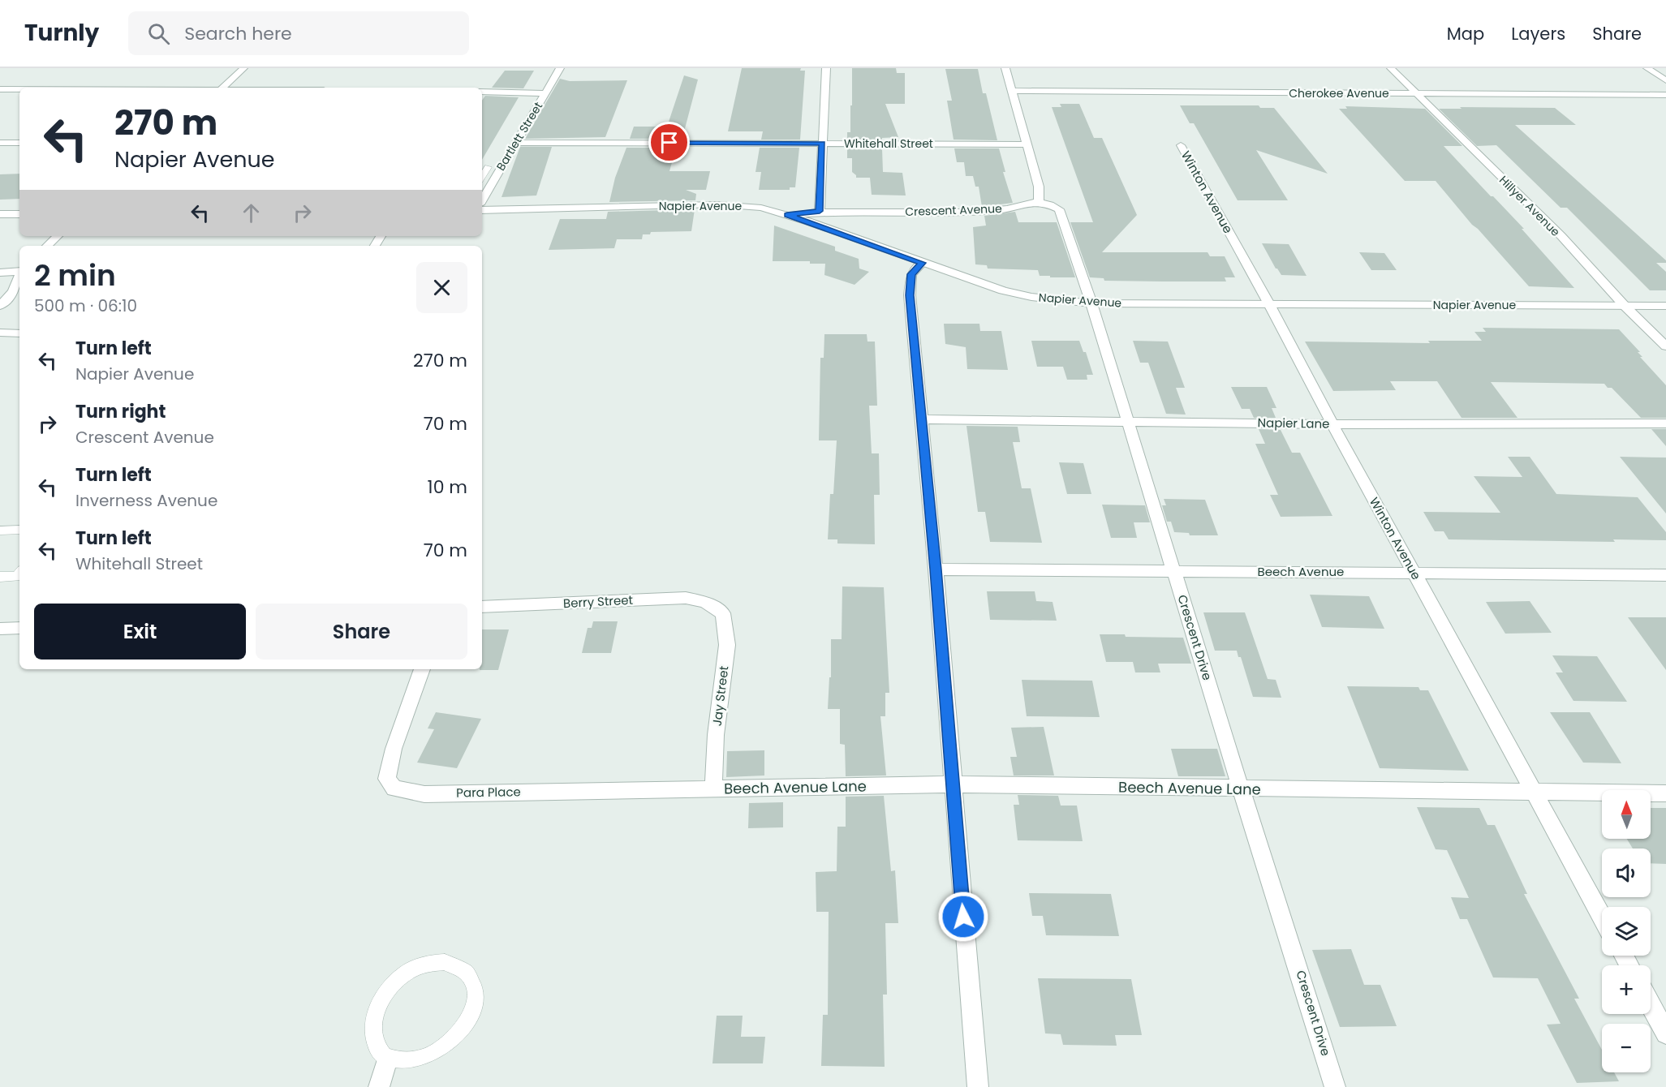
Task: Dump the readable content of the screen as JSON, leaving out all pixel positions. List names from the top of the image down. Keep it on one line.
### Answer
{"streets":{"street":["Cherokee Avenue","Bartlett Street","Whitehall Street","Winton Avenue","Napier Avenue","Hillyer Avenue","Crescent Avenue","Napier Lane","Beech Avenue","Berry Street","Crescent Drive","Jay Street","Beech Avenue Lane","Para Place"]},"crossings":[["Cherokee Avenue","Hillyer Avenue"],["Bartlett Street","Whitehall Street"],["Winton Avenue","Napier Avenue"],["Winton Avenue","Napier Lane"],["Winton Avenue","Beech Avenue"],["Winton Avenue","Beech Avenue Lane"],["Napier Avenue","Hillyer Avenue"],["Napier Avenue","Crescent Avenue"],["Napier Avenue","Crescent Drive"],["Crescent Avenue","Crescent Drive"],["Napier Lane","Crescent Drive"],["Beech Avenue","Crescent Drive"],["Berry Street","Jay Street"],["Crescent Drive","Beech Avenue Lane"],["Jay Street","Beech Avenue Lane"],["Jay Street","Para Place"],["Beech Avenue Lane","Para Place"]],"north":"top","page":{"header":"Turnly","search":"Search here","nav":["Map","Layers","Share"],"turn":["270 m","Napier Avenue"],"heading":["2 min","500 m · 06:10"],"list":[{"name":"Turn left","note":"Napier Avenue","value":"270 m"},{"name":"Turn right","note":"Crescent Avenue","value":"70 m"},{"name":"Turn left","note":"Inverness Avenue","value":"10 m"},{"name":"Turn left","note":"Whitehall Street","value":"70 m"}],"buttons":["Exit","Share"],"map_buttons":["+","−"]}}
